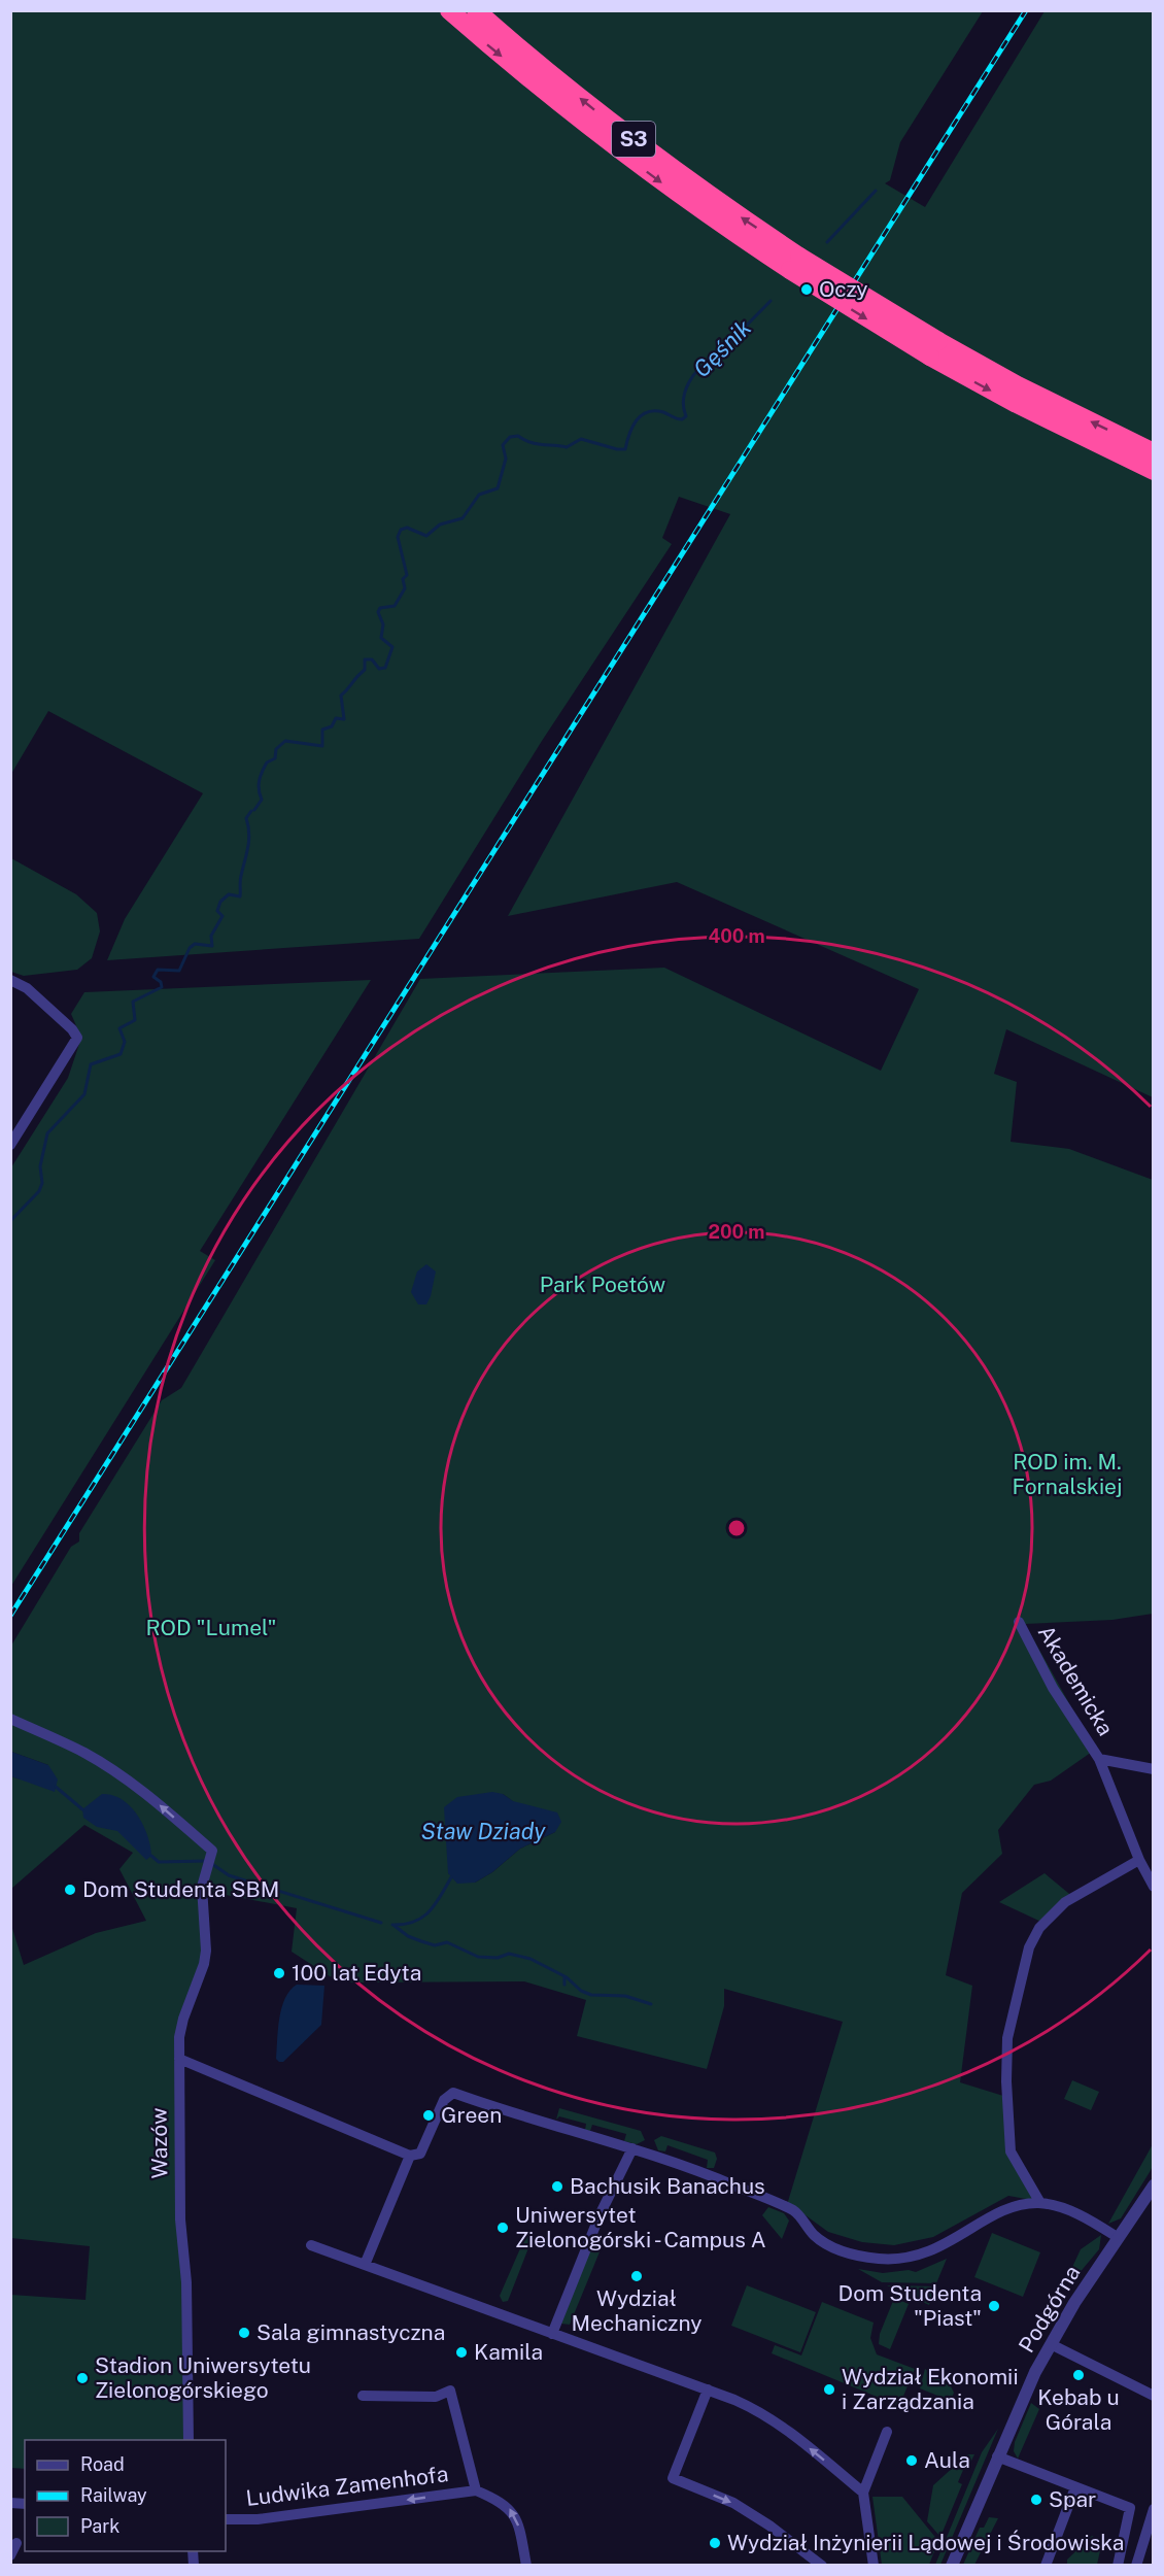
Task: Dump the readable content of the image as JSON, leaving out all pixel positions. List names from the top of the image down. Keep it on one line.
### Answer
{"streets":{"highway":["S3"],"street":["Akademicka","Wazów","Podgórna","Ludwika Zamenhofa"]},"one_way":["Wazów","Ludwika Zamenhofa"],"water":["Gęśnik","Staw Dziady"],"parks":["Park Poetów","ROD im. M. Fornalskiej","ROD \"Lumel\""],"places":["Oczy","Dom Studenta SBM","100 lat Edyta","Green","Bachusik Banachus","Uniwersytet Zielonogórski - Campus A","Wydział Mechaniczny","Dom Studenta \"Piast\"","Sala gimnastyczna","Kamila","Kebab u Górala","Stadion Uniwersytetu Zielonogórskiego","Wydział Ekonomii i Zarządzania","Aula","Spar","Wydział Inżynierii Lądowej i Środowiska"],"legend":["Road","Railway","Park"],"rings":["400 m","200 m"]}
